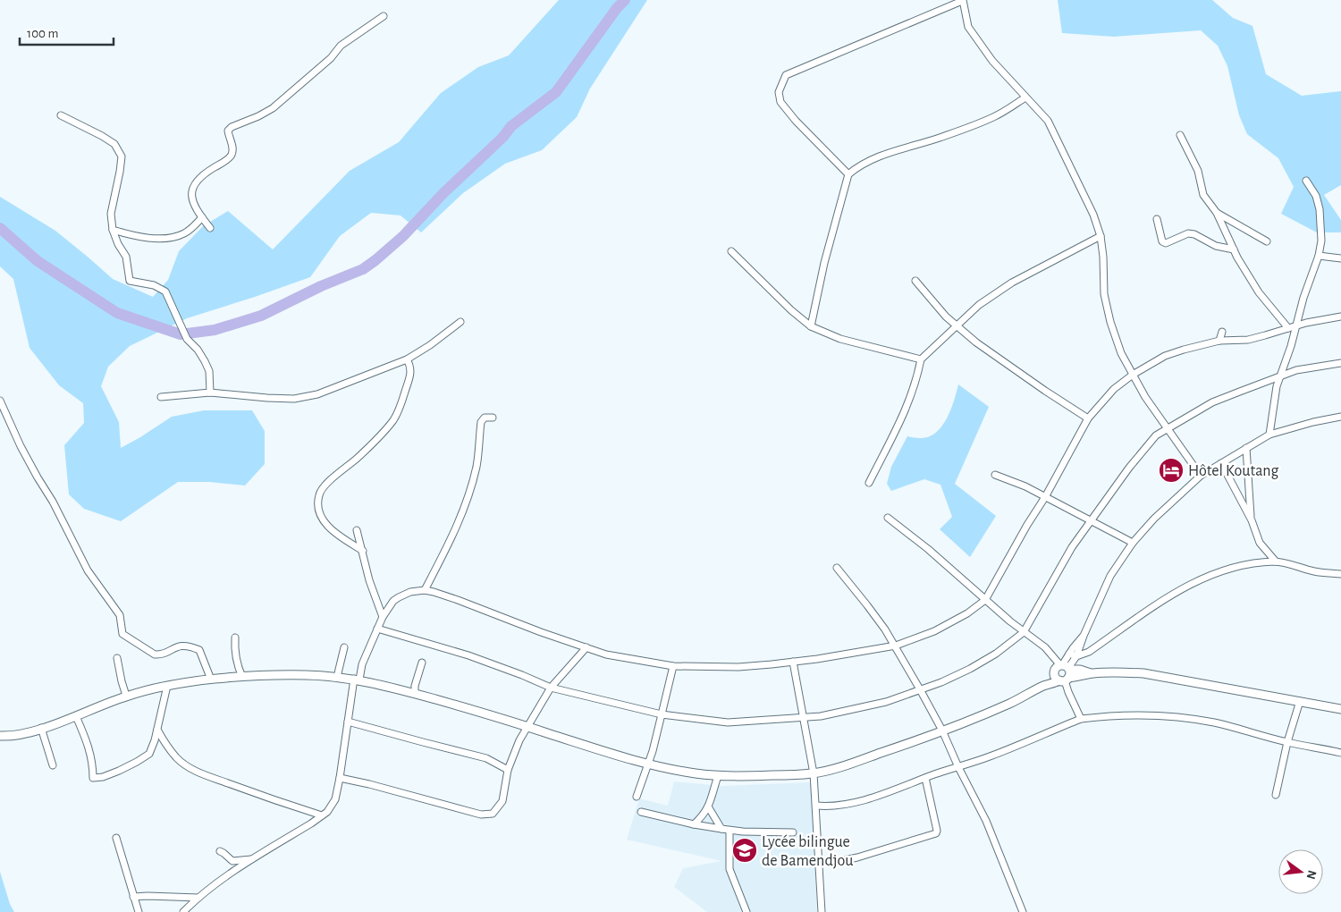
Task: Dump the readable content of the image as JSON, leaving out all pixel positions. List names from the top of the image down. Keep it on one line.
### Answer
{"places":{"hotel":["Hôtel Koutang"],"school or university":["Lycée bilingue de Bamendjou"]},"scale_bar":"100 m","north":"right"}
